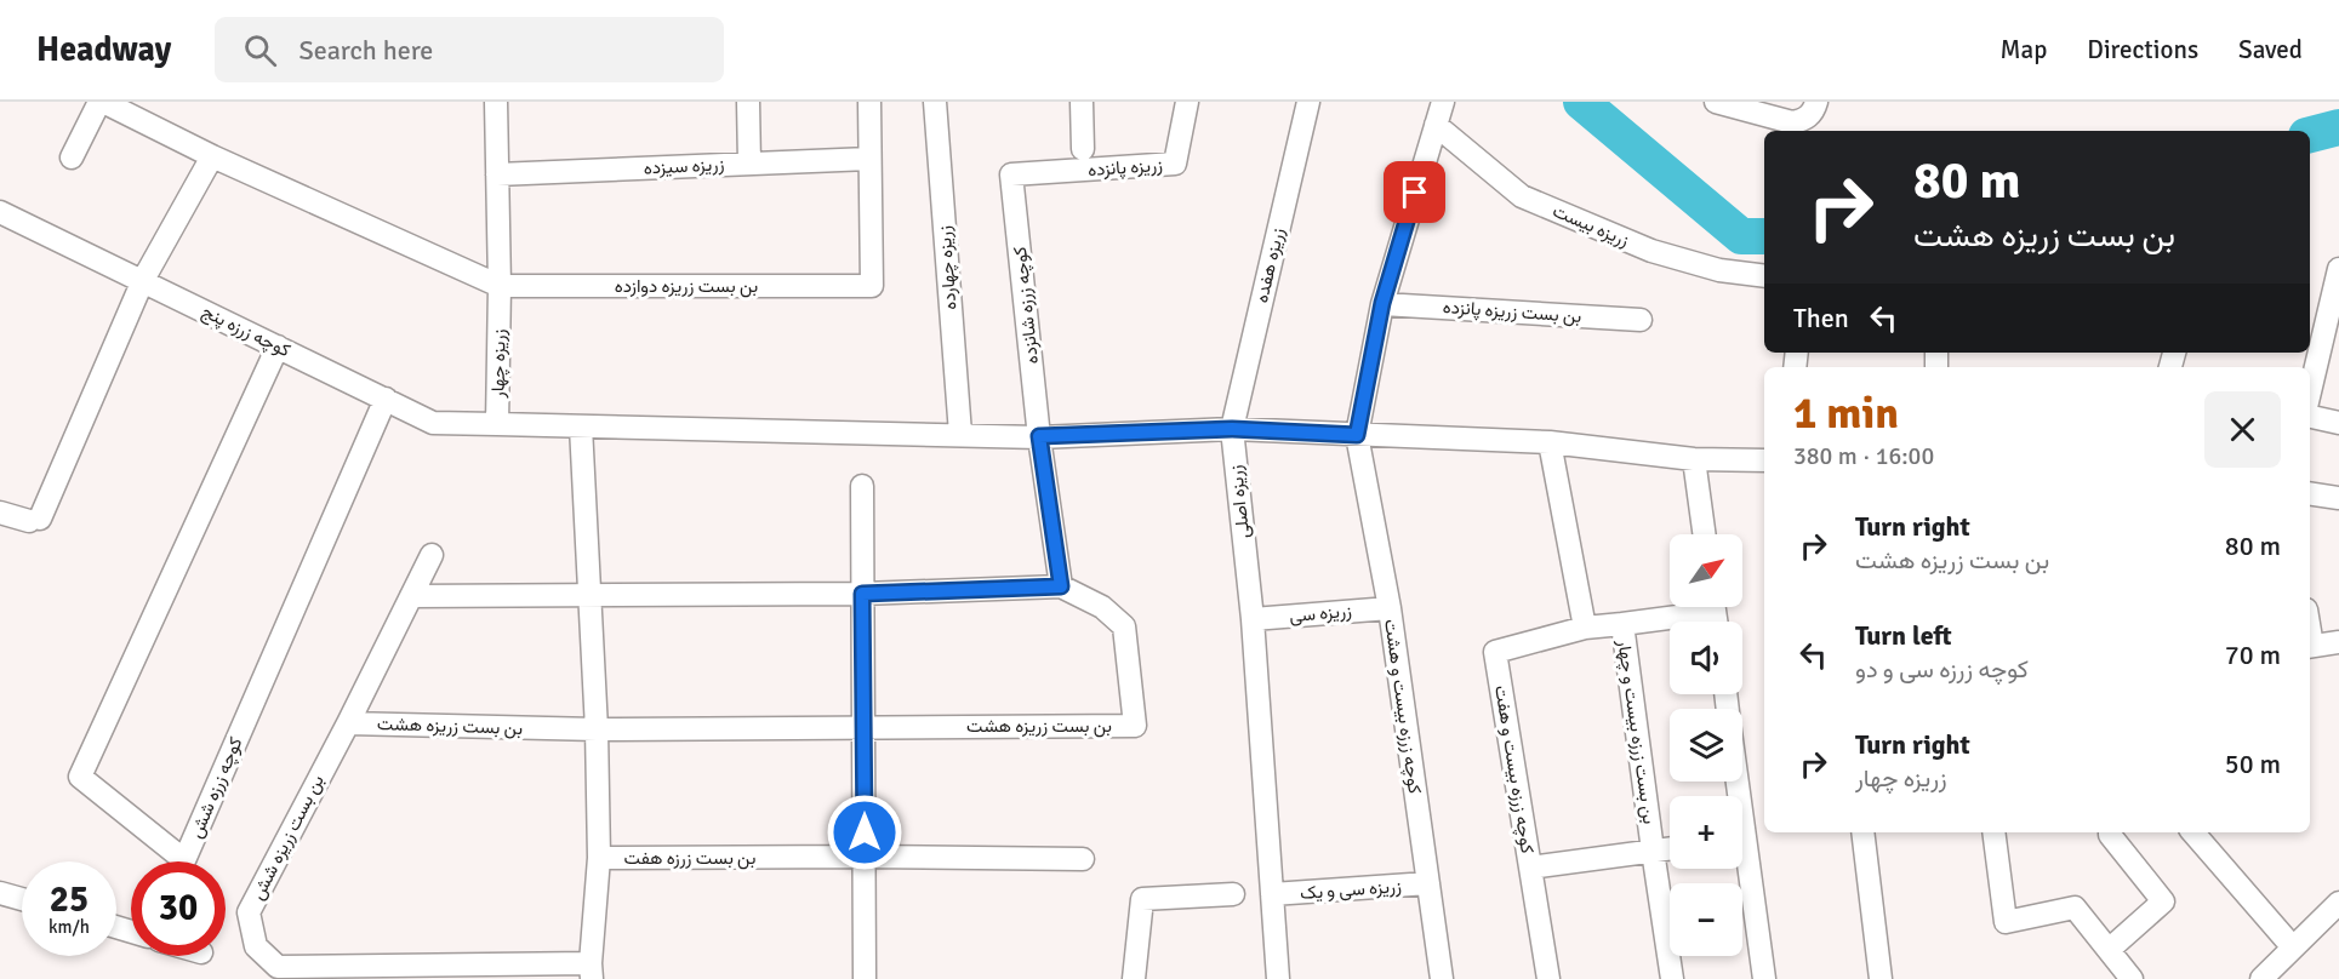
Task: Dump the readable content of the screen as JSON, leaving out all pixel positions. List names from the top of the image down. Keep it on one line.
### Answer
{"streets":{"street":["زریزه سیزده","زریزه پانزده","زریزه بیست","زریزه هفده","زریزه چهارده","بن بست زریزه دوازده","کوچه زرزه شانزده","بن بست زریزه پانزده","کوچه زرزه پنج","زریزه چهار","زریزه اصلی","زریزه سی","کوچه زرزه بیست و هشت","بن بست زریزه هشت","بن بست زرزه بیست و چهار","کوچه زرزه بیست و هفت","کوچه زرزه شش","بن بست زریزه شش","بن بست زرزه هفت","زریزه سی و یک"]},"crossings":[["زریزه سیزده","بن بست زریزه دوازده"],["زریزه پانزده","کوچه زرزه شانزده"],["زریزه هفده","زریزه چهار"],["زریزه هفده","زریزه اصلی"],["زریزه چهارده","زریزه چهار"],["بن بست زریزه دوازده","زریزه چهار"],["کوچه زرزه شانزده","زریزه چهار"],["کوچه زرزه شانزده","بن بست زریزه هشت"],["کوچه زرزه پنج","زریزه چهار"],["کوچه زرزه پنج","کوچه زرزه شش"],["زریزه چهار","زریزه اصلی"],["زریزه چهار","بن بست زرزه هفت"],["زریزه اصلی","زریزه سی"],["زریزه اصلی","زریزه سی و یک"],["زریزه سی","کوچه زرزه بیست و هشت"],["کوچه زرزه بیست و هشت","زریزه سی و یک"],["بن بست زریزه هشت","بن بست زریزه شش"],["بن بست زریزه هشت","بن بست زرزه هفت"],["بن بست زرزه بیست و چهار","کوچه زرزه بیست و هفت"]],"north":"top right","page":{"header":"Headway","search":"Search here","nav":["Map","Directions","Saved"],"turn":["80 m","بن بست زریزه هشت"],"then":"Then","heading":["1 min","380 m · 16:00"],"list":[{"name":"Turn right","note":"بن بست زریزه هشت","value":"80 m"},{"name":"Turn left","note":"کوچه زرزه سی و دو","value":"70 m"},{"name":"Turn right","note":"زریزه چهار","value":"50 m"}],"map_buttons":["+","−"],"speed":"25 km/h","limit":"30"}}
